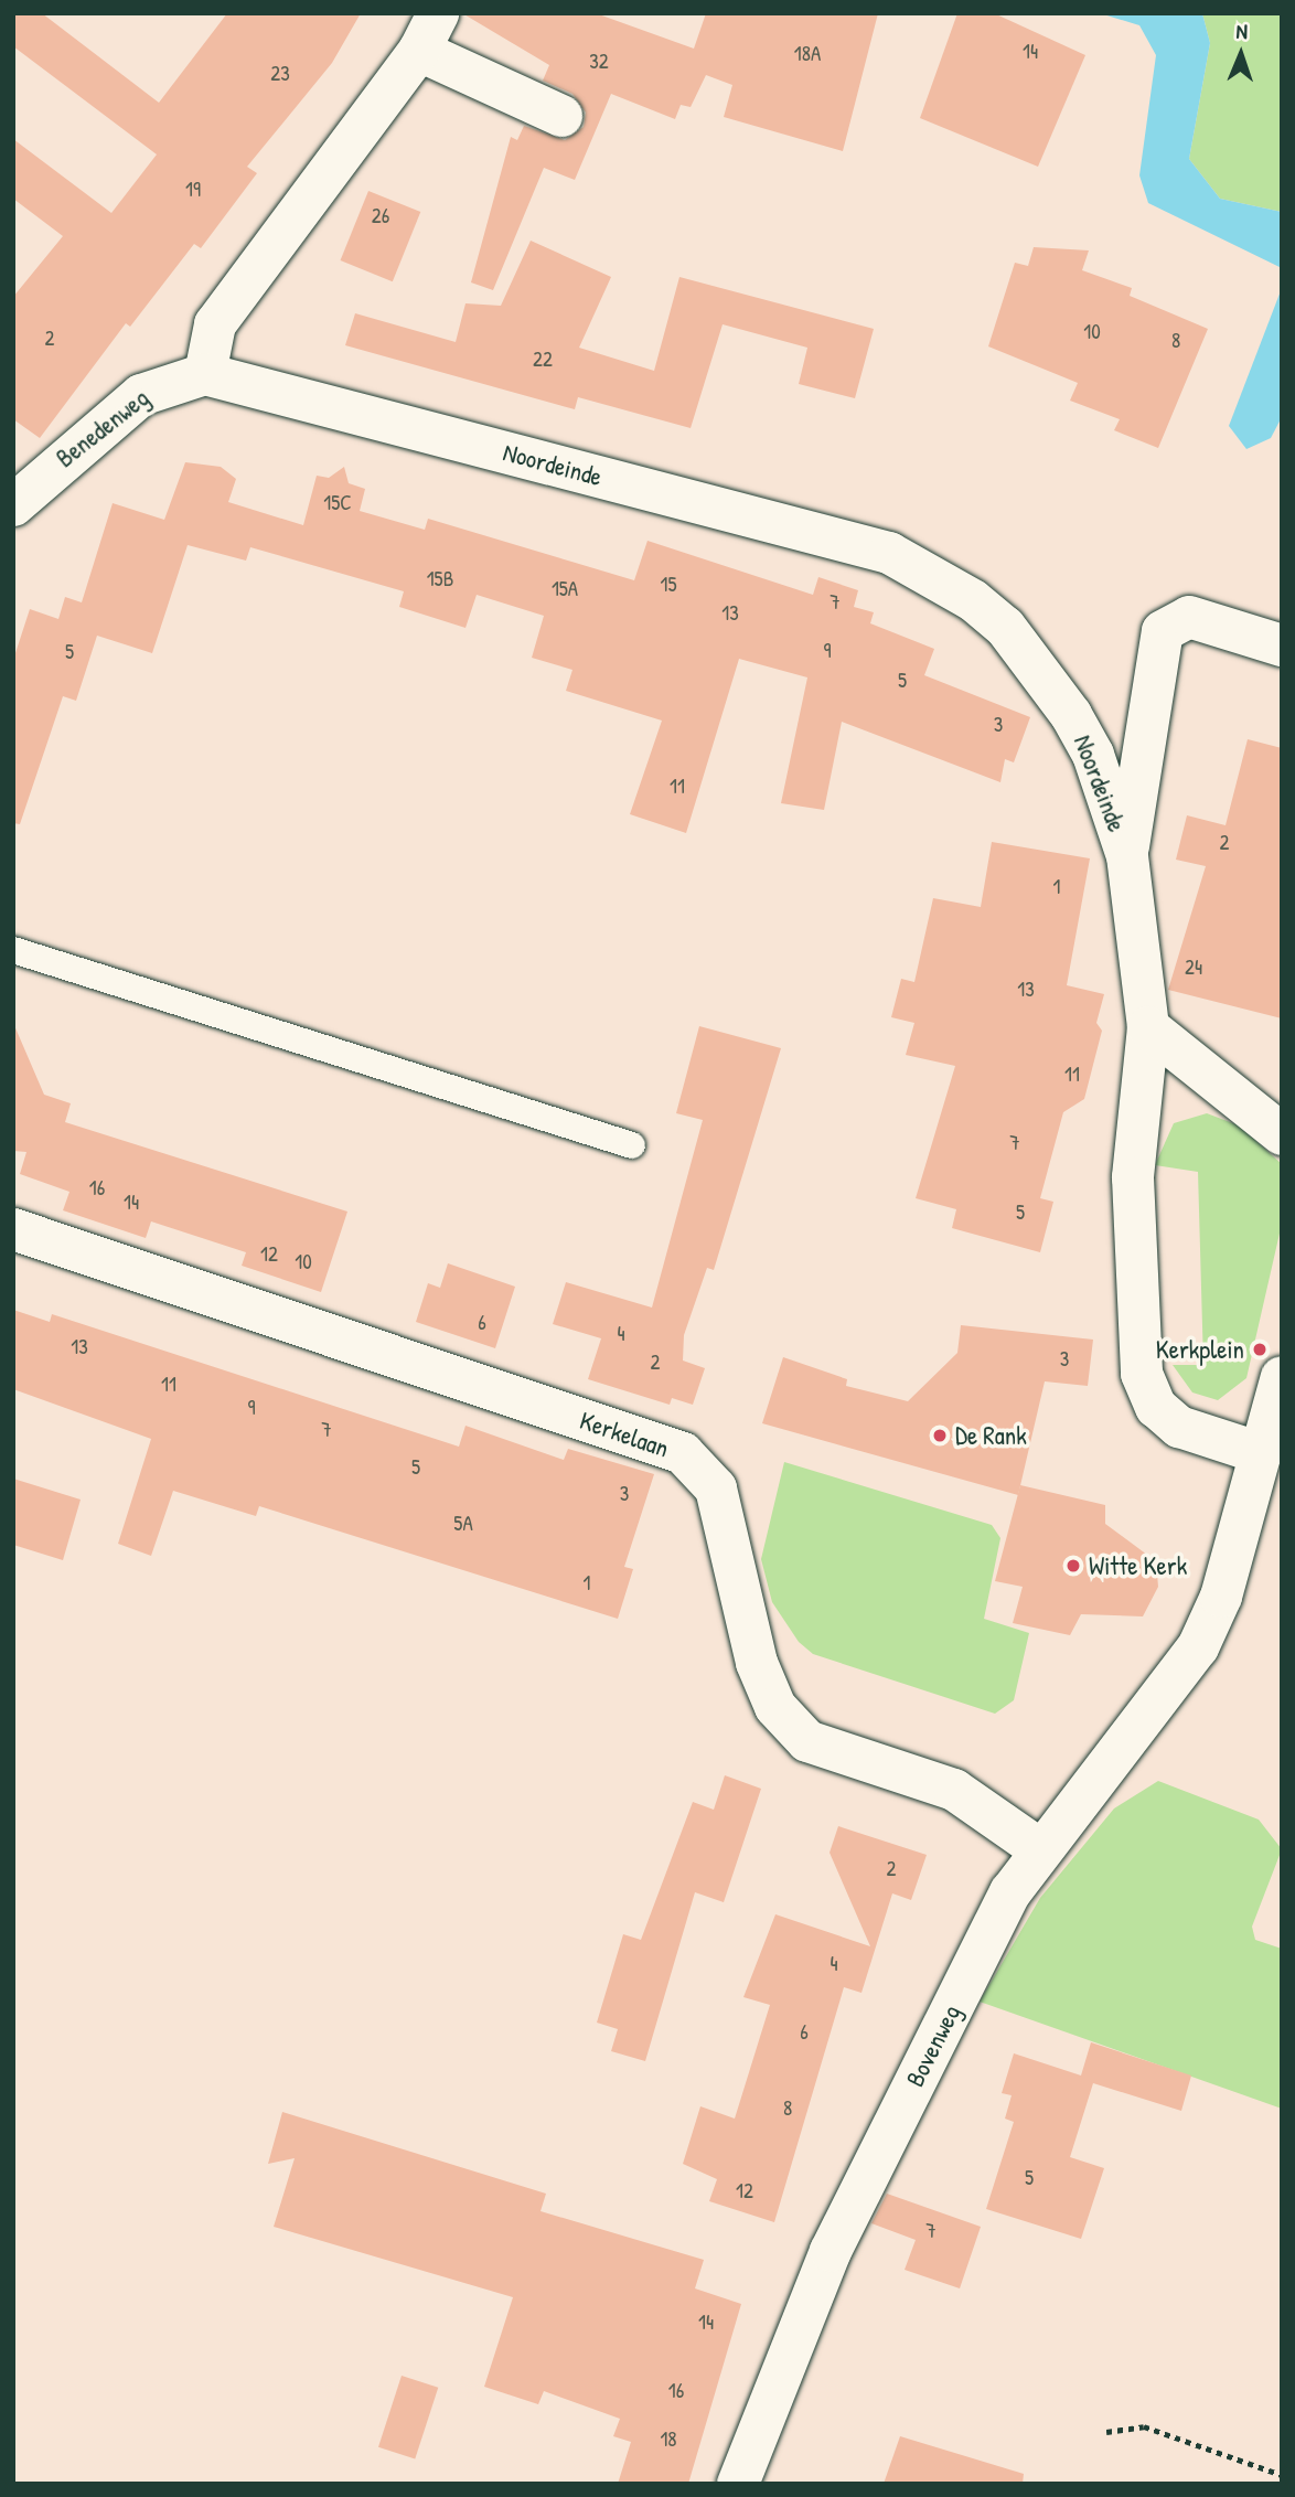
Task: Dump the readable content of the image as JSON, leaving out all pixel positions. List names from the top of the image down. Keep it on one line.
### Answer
{"streets":{"street":["Benedenweg","Noordeinde","Kerkelaan","Bovenweg"]},"crossings":[["Benedenweg","Noordeinde"],["Kerkelaan","Bovenweg"]],"places":["Kerkplein","De Rank","Witte Kerk"],"house_numbers":["14","18A","32","23","19","26","10","2","8","22","15C","15B","15","15A","7","13","9","5","5","3","11","2","1","24","13","11","7","16","14","5","12","10","6","4","13","3","2","11","9","7","5","3","5A","1","2","4","6","8","5","12","7","14","16","18"],"north":"top"}
